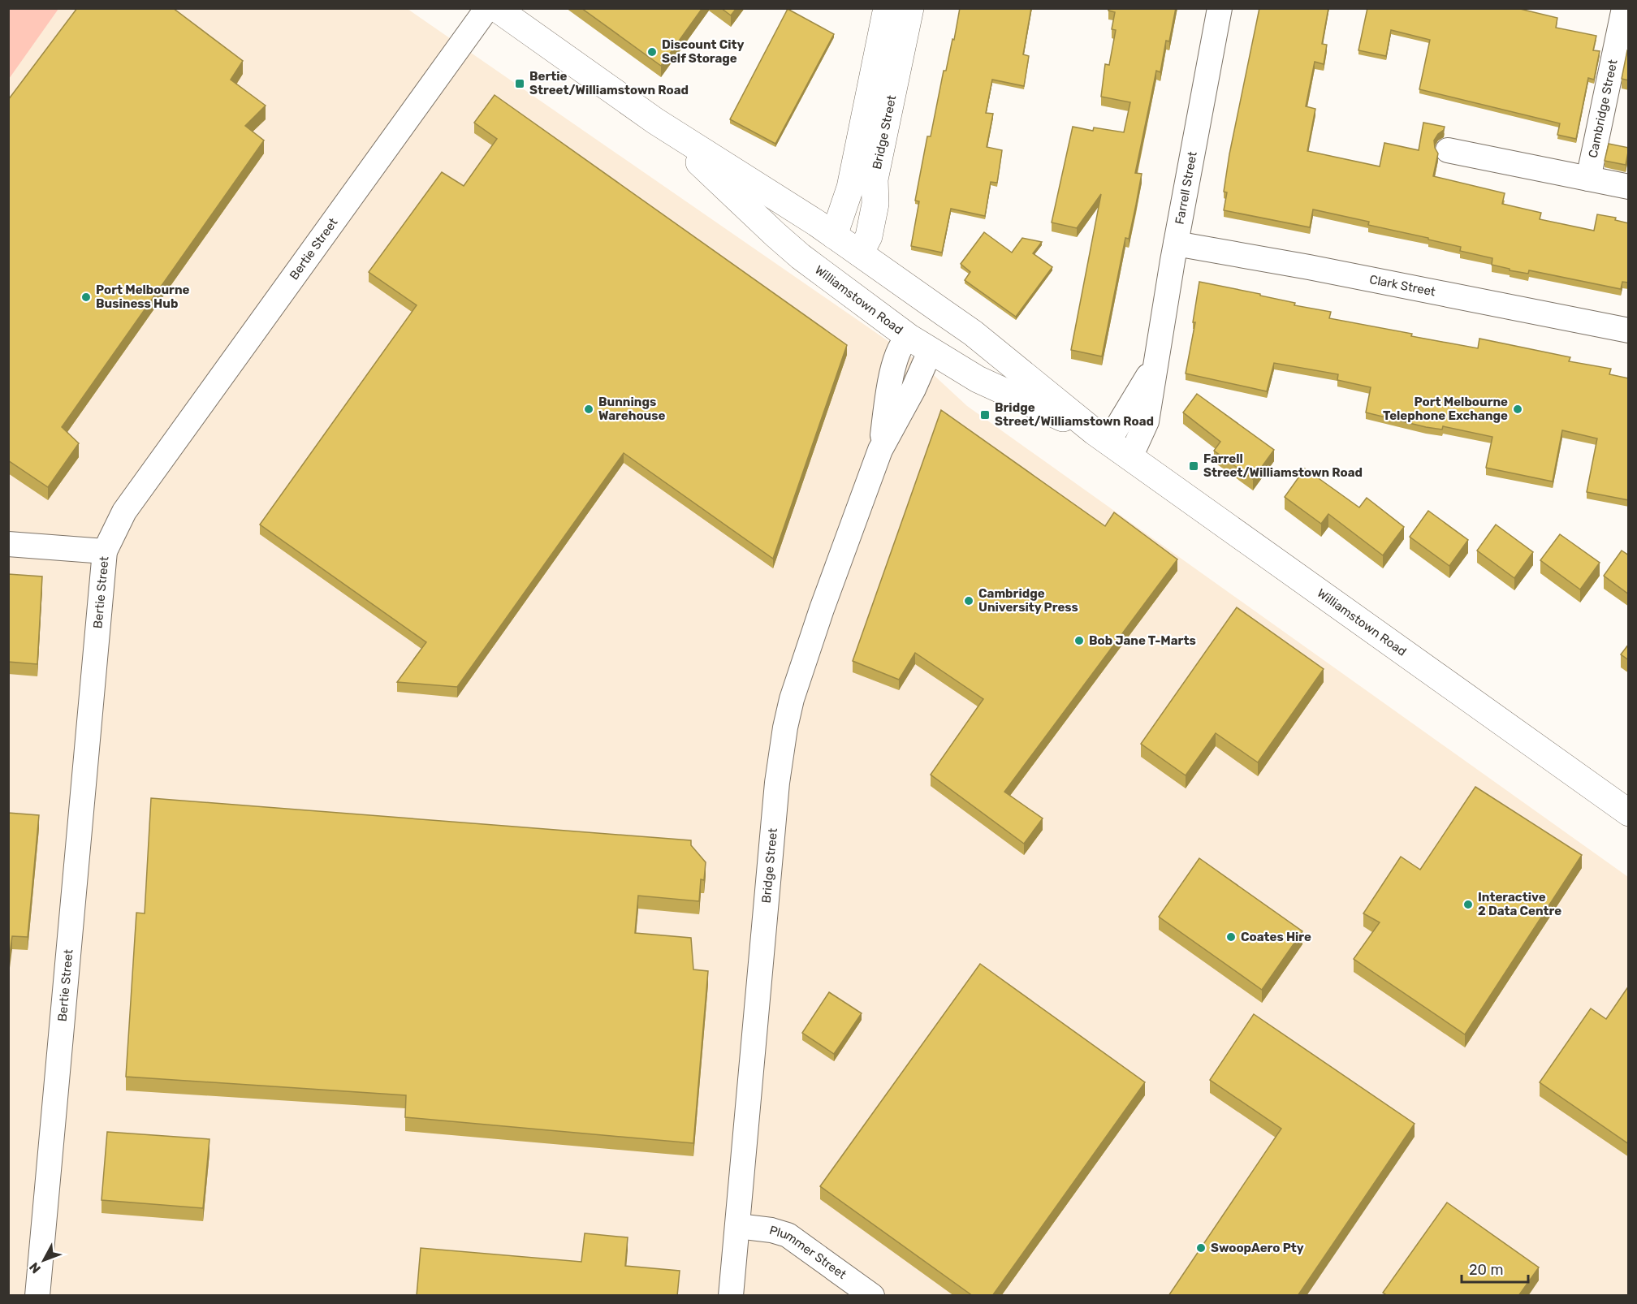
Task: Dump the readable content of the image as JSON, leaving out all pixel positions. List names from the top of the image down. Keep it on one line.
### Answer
{"streets":{"main road":["Bridge Street","Williamstown Road"],"street":["Cambridge Street","Farrell Street","Bertie Street","Clark Street","Plummer Street"]},"crossings":[["Bridge Street","Williamstown Road"],["Bridge Street","Plummer Street"],["Farrell Street","Clark Street"],["Farrell Street","Williamstown Road"]],"places":{"other":["Discount City Self Storage","Port Melbourne Business Hub","Bunnings Warehouse","Port Melbourne Telephone Exchange","Cambridge University Press","Bob Jane T-Marts","Interactive 2 Data Centre","Coates Hire","SwoopAero Pty"],"transit":["Bertie Street/Williamstown Road","Bridge Street/Williamstown Road","Farrell Street/Williamstown Road"]},"scale_bar":"20 m","north":"bottom left"}
